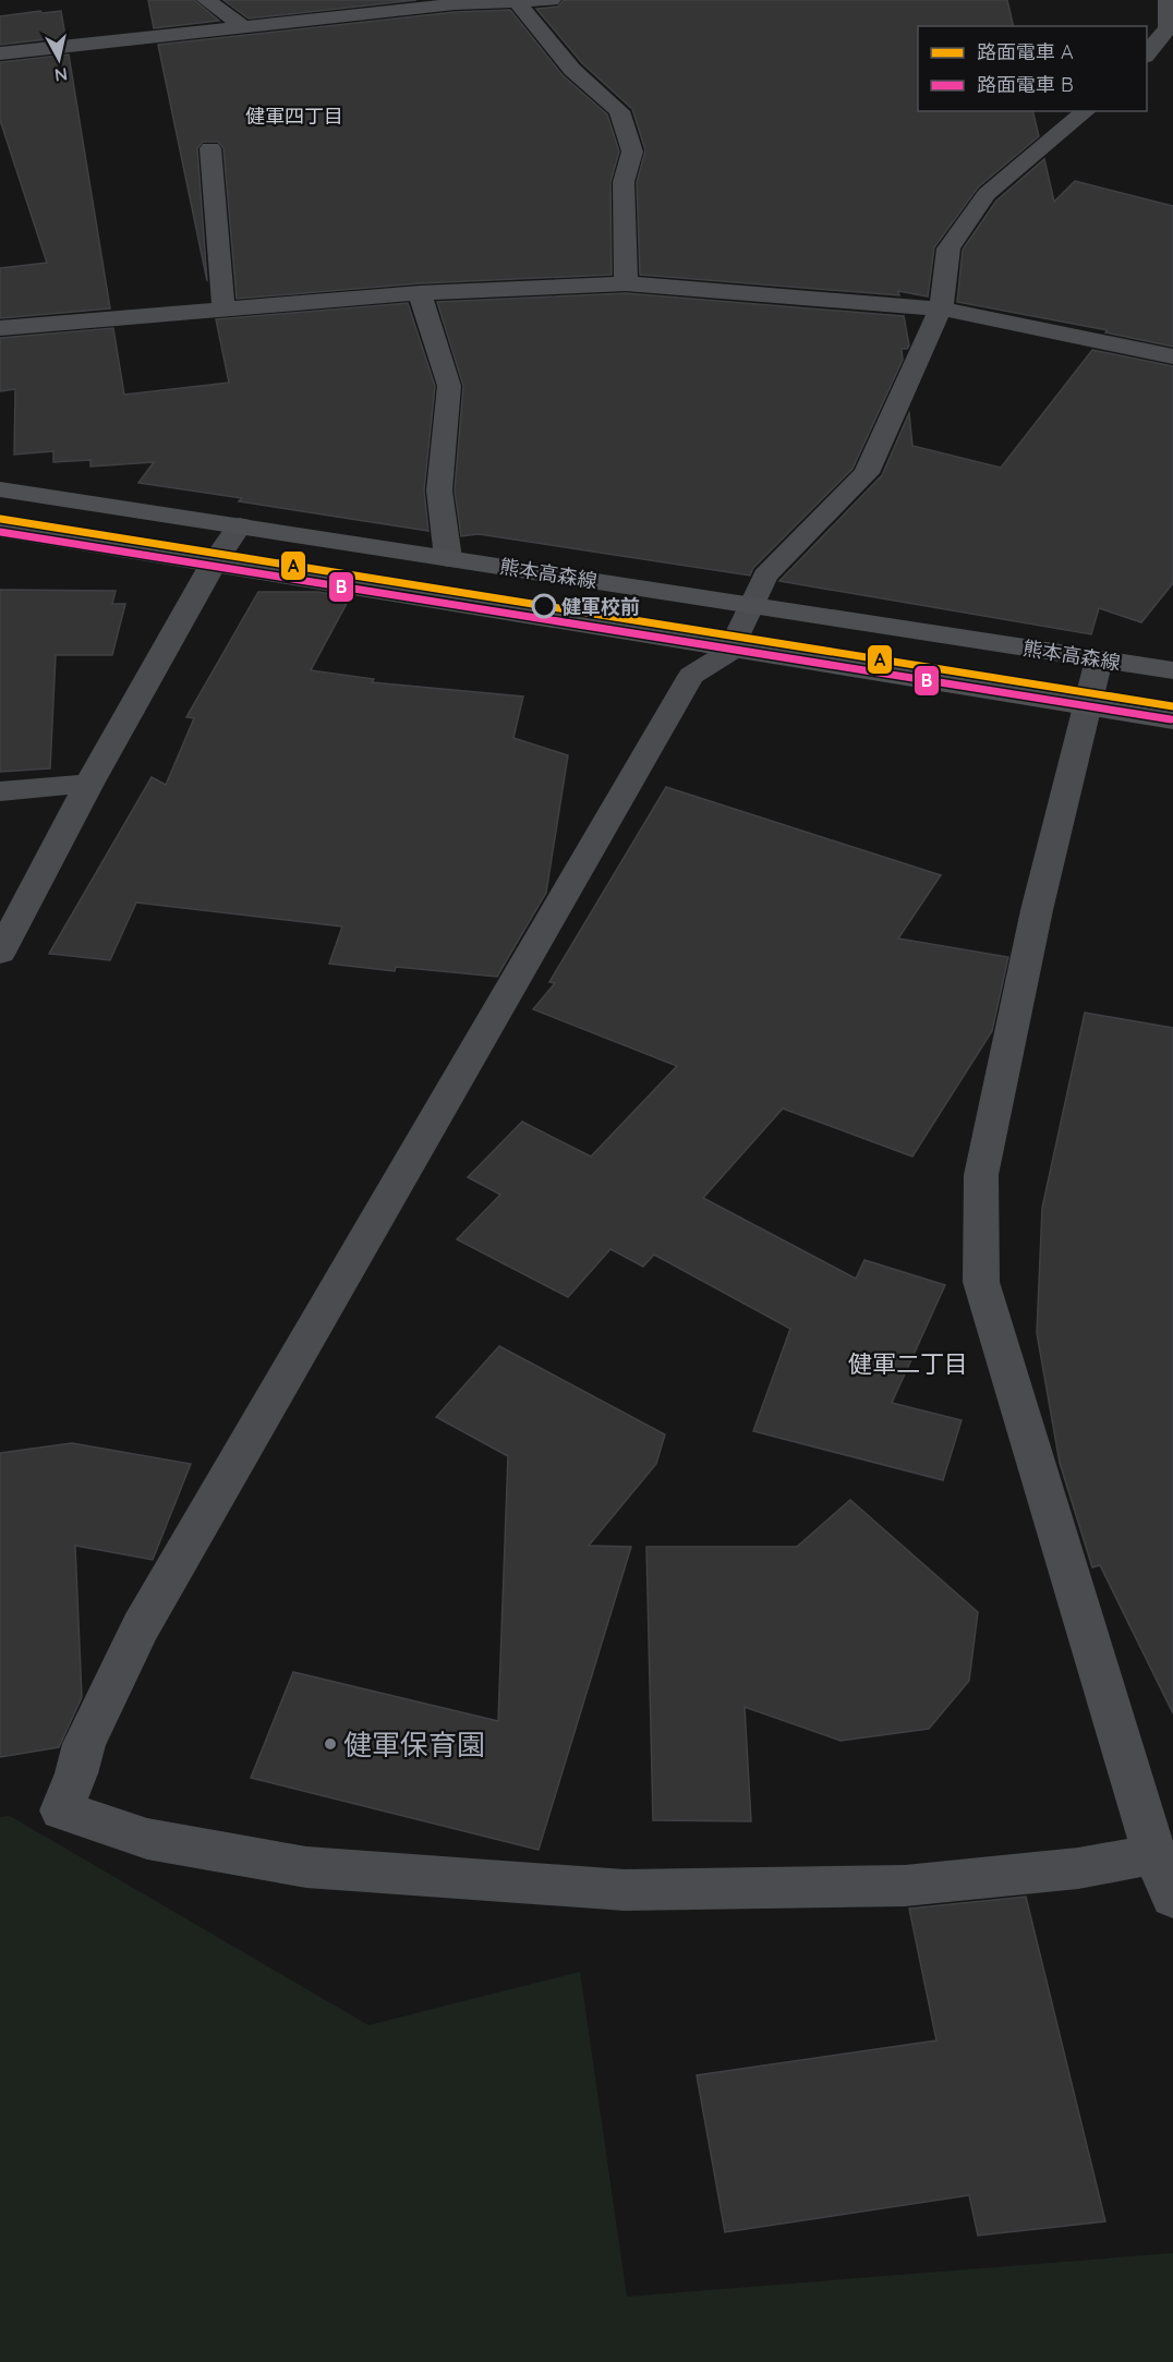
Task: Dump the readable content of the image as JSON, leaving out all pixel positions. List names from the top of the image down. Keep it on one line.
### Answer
{"streets":{"main road":["熊本高森線"]},"districts":["健軍四丁目","健軍二丁目"],"places":["健軍校前","健軍保育園"],"lines":["tram line A","tram line B"],"legend":["路面電車 A","路面電車 B"],"north":"bottom"}
